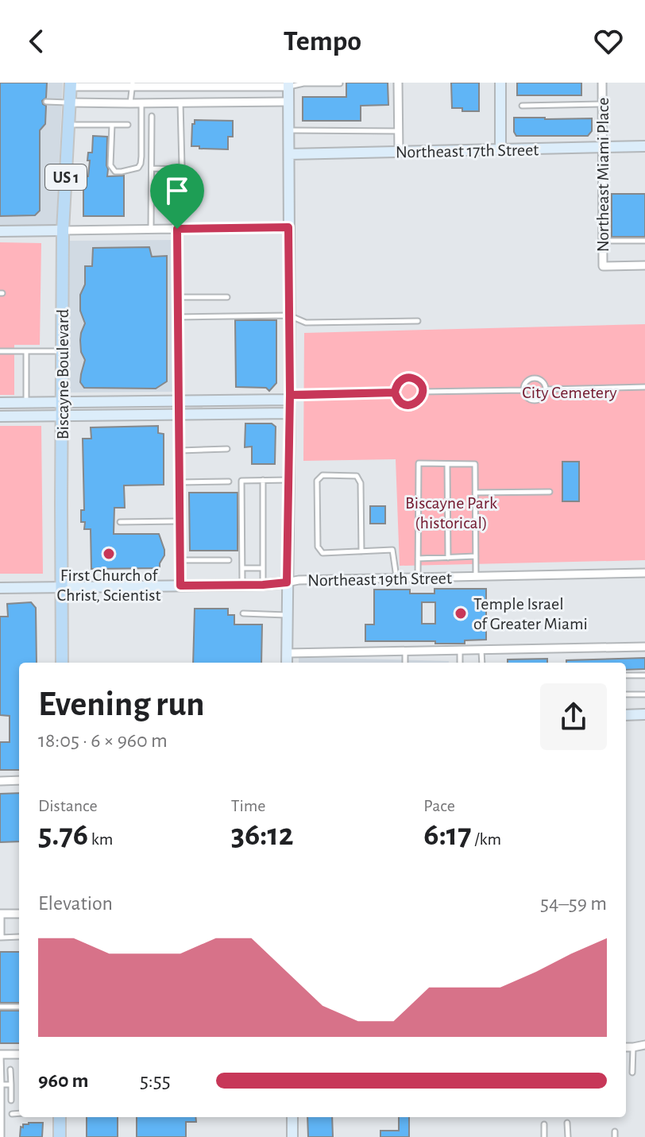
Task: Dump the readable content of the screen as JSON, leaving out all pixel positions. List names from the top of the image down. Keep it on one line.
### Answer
{"streets":{"main road":["Northeast 17th Street","US 1","Biscayne Boulevard","Northeast 19th Street"],"street":["Northeast Miami Place"]},"crossings":[["Northeast 17th Street","Northeast Miami Place"],["Biscayne Boulevard","Northeast 19th Street"]],"parks":["City Cemetery","Biscayne Park (historical)"],"places":["First Church of Christ, Scientist","Temple Israel of Greater Miami"],"page":{"header":"Tempo","heading":["Evening run","18:05 · 6 × 960 m"],"stats":[["Distance","5.76 km"],["Time","36:12"],["Pace","6:17 /km"]],"chart":["Elevation","54–59 m"],"list":[{"name":"960 m","note":"5:55"}]}}
